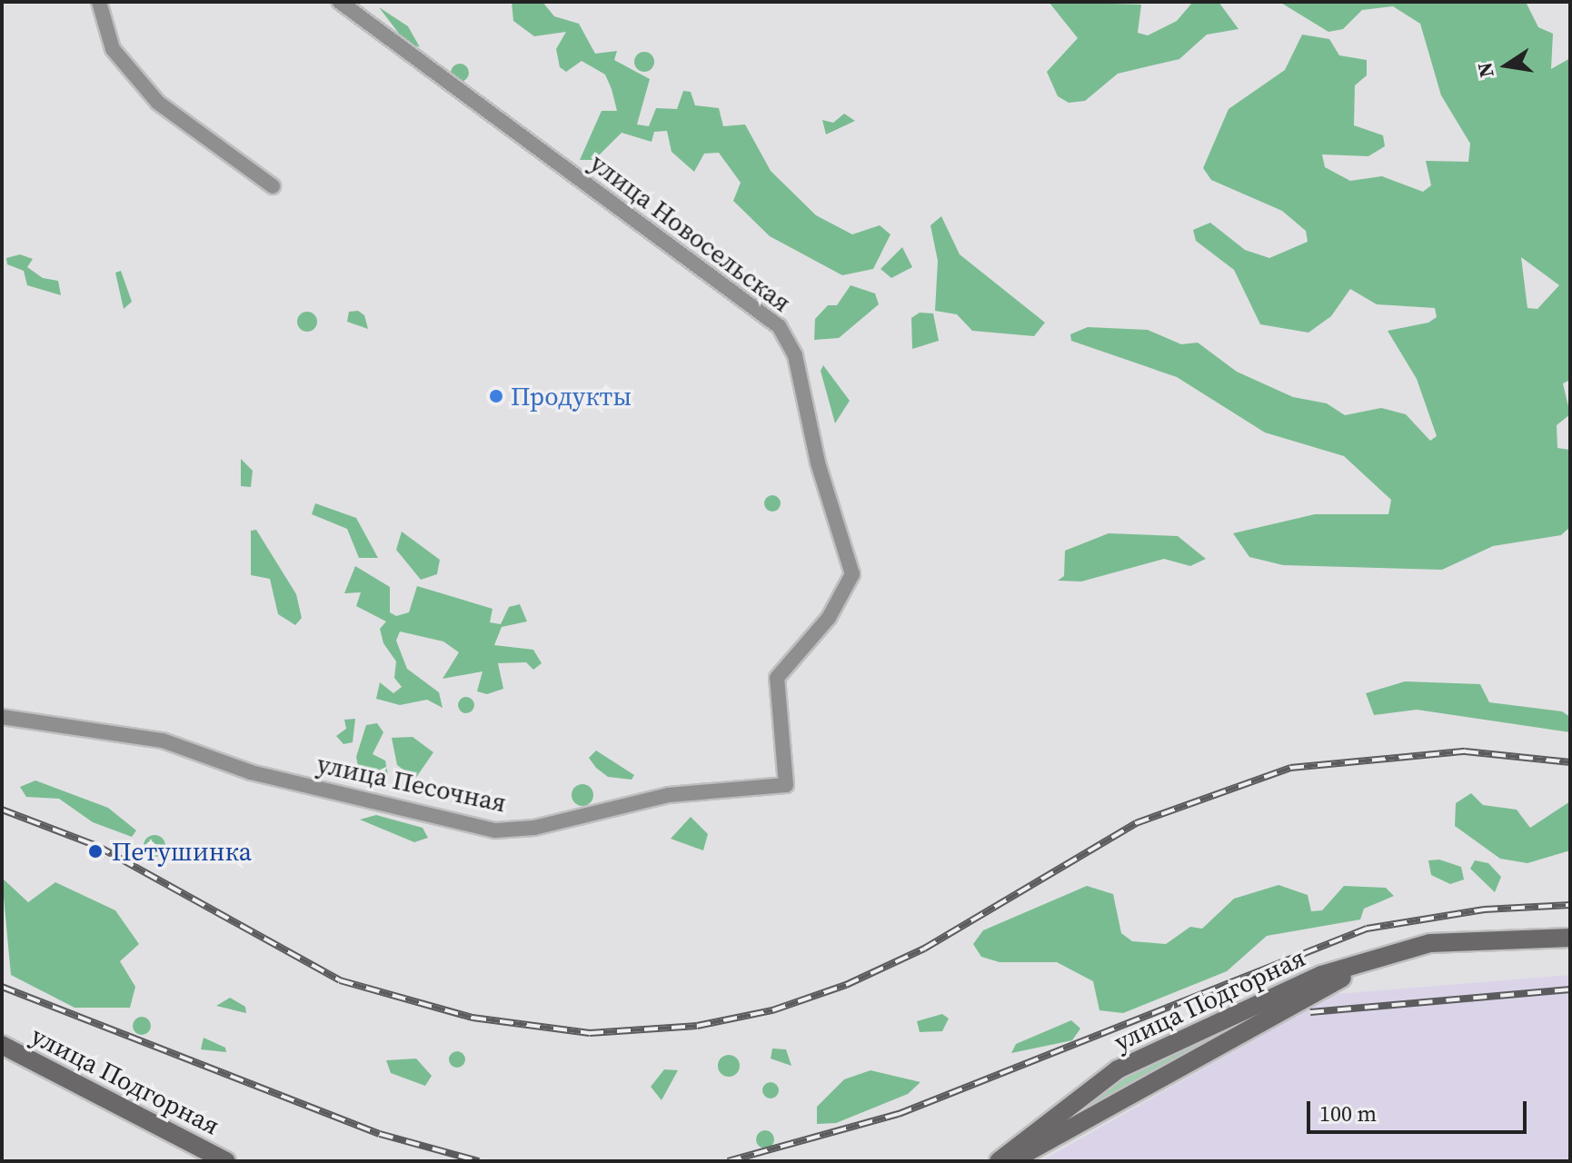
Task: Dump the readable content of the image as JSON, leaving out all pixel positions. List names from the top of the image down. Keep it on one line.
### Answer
{"streets":{"main road":["улица Подгорная"],"street":["улица Новосельская","улица Песочная"]},"crossings":[["улица Новосельская","улица Песочная"]],"places":["Продукты","Петушинка"],"scale_bar":"100 m","north":"left"}
